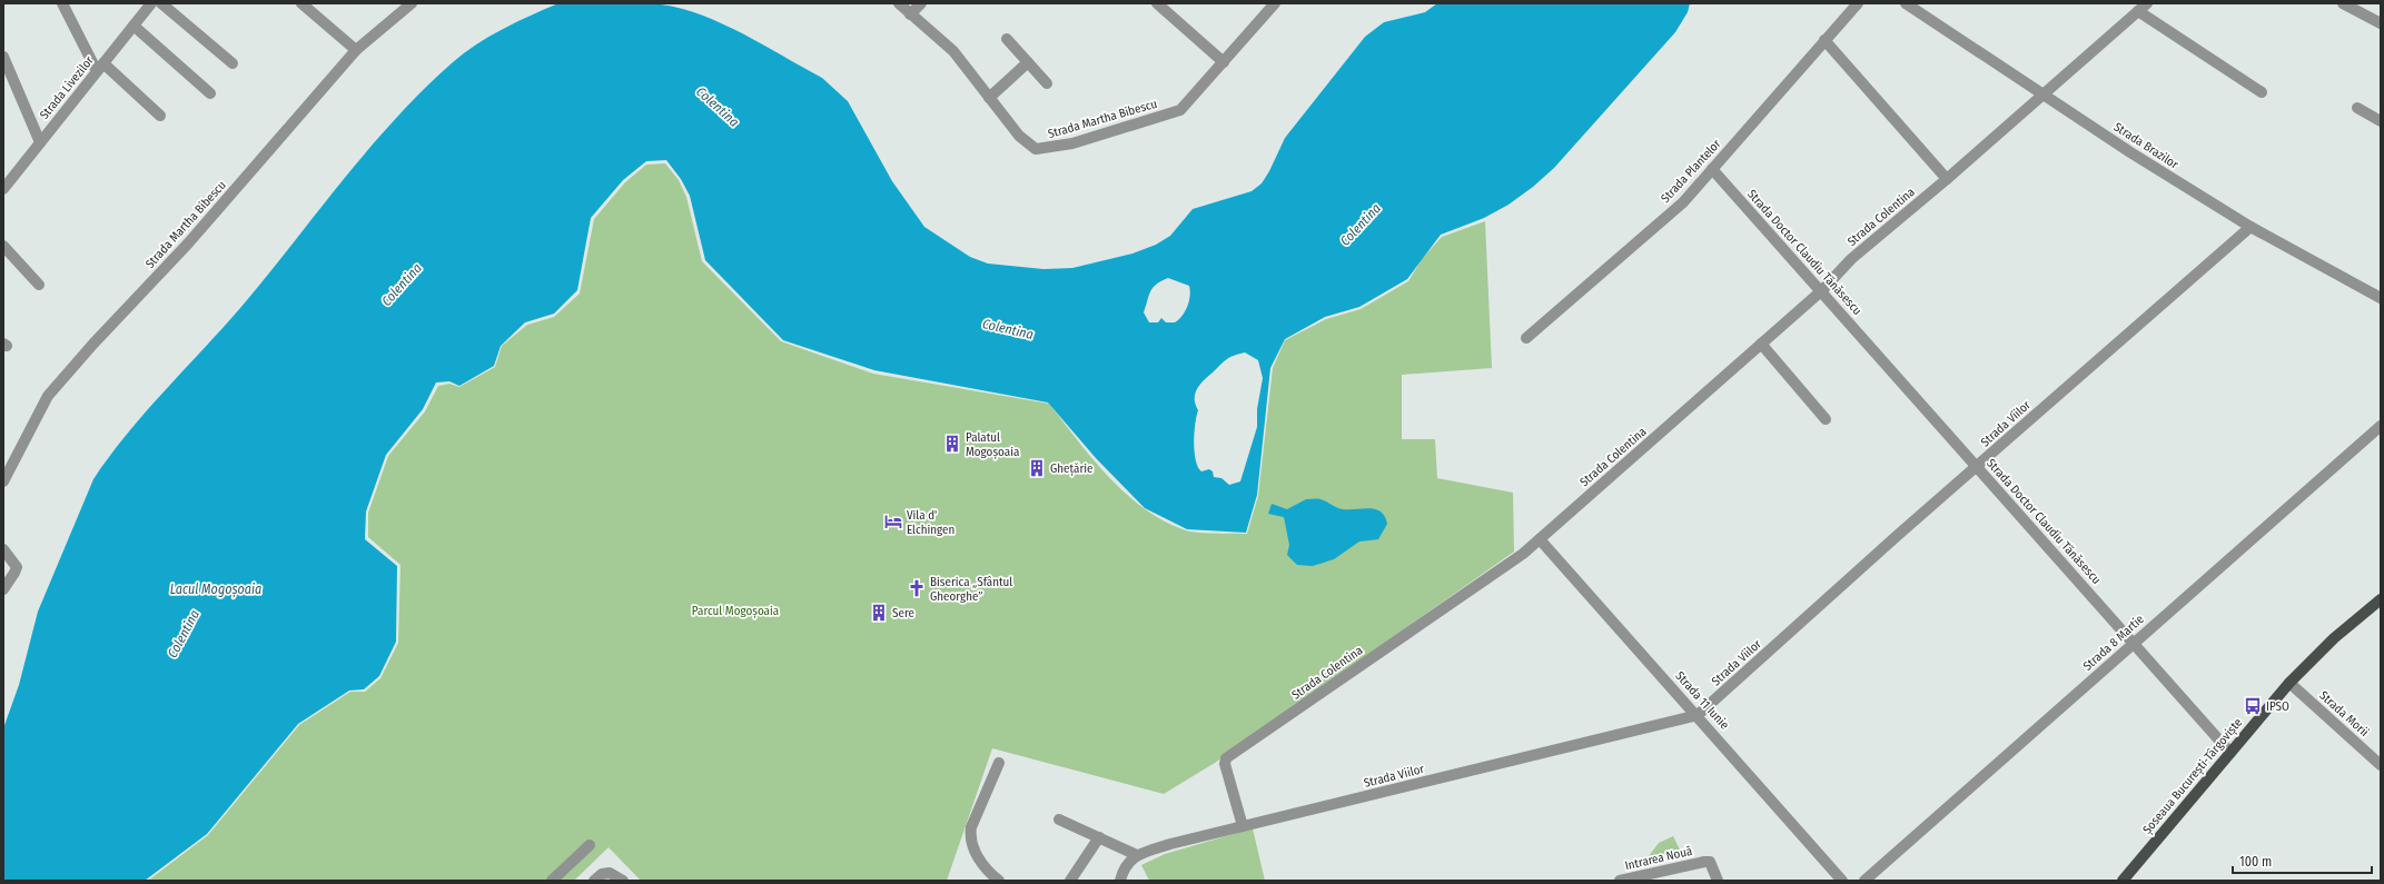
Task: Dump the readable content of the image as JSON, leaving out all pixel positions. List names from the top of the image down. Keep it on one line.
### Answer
{"streets":{"main road":["Șoseaua București-Târgoviște"],"street":["Strada Livezilor","Strada Martha Bibescu","Strada Brazilor","Strada Plantelor","Strada Colentina","Strada Doctor Claudiu Tănăsescu","Strada Viilor","Strada 8 Martie","Strada 11 Iunie","Strada Morii","Intrarea Nouă"]},"crossings":[["Strada Brazilor","Strada Colentina"],["Strada Brazilor","Strada Viilor"],["Strada Plantelor","Strada Doctor Claudiu Tănăsescu"],["Strada Colentina","Strada Doctor Claudiu Tănăsescu"],["Strada Colentina","Strada Viilor"],["Strada Colentina","Strada 11 Iunie"],["Strada Doctor Claudiu Tănăsescu","Strada Viilor"],["Strada Doctor Claudiu Tănăsescu","Strada 8 Martie"],["Strada Doctor Claudiu Tănăsescu","Șoseaua București-Târgoviște"],["Strada Viilor","Strada 11 Iunie"],["Strada Morii","Șoseaua București-Târgoviște"]],"water":["Colentina","Lacul Mogoșoaia"],"parks":["Parcul Mogoșoaia"],"places":{"building":["Palatul Mogoșoaia","Ghețărie","Sere"],"hotel":["Vila d' Elchingen"],"church":["Biserica „Sfântul Gheorghe”"],"bus stop":["IPSO"]},"scale_bar":"100 m"}
